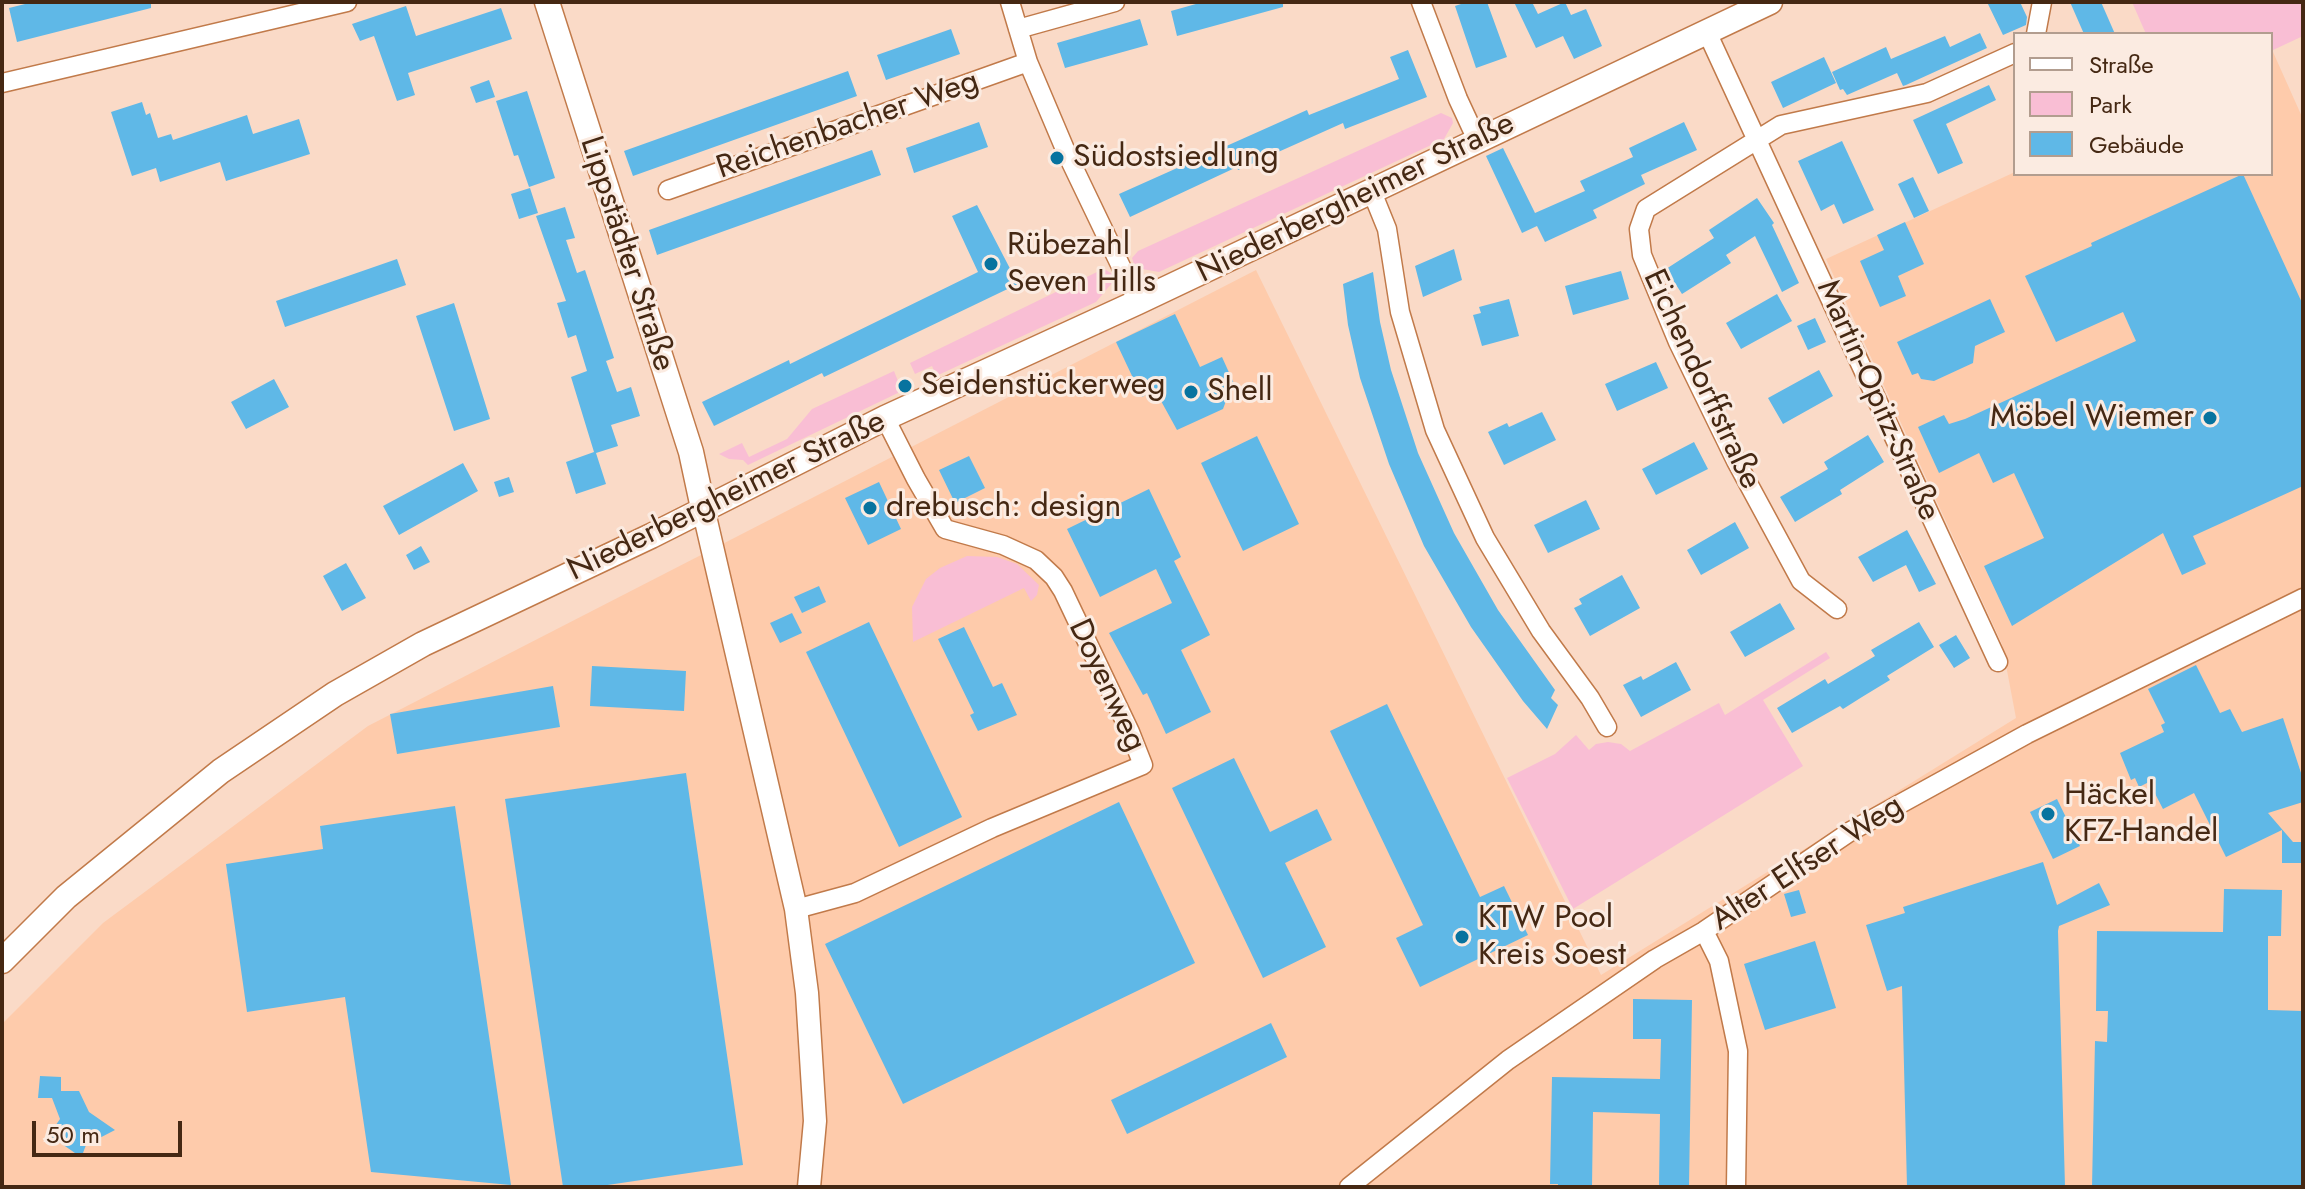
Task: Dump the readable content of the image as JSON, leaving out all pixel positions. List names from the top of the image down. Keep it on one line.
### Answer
{"streets":{"main road":["Niederbergheimer Straße","Lippstädter Straße"],"street":["Reichenbacher Weg","Eichendorffstraße","Martin-Opitz-Straße","Doyenweg","Alter Elfser Weg"]},"crossings":[["Niederbergheimer Straße","Lippstädter Straße"],["Niederbergheimer Straße","Martin-Opitz-Straße"],["Niederbergheimer Straße","Doyenweg"],["Eichendorffstraße","Martin-Opitz-Straße"]],"places":["Südostsiedlung","Rübezahl Seven Hills","Seidenstückerweg","Shell","Möbel Wiemer","drebusch: design","Häckel KFZ-Handel","KTW Pool Kreis Soest"],"legend":["Straße","Park","Gebäude"],"scale_bar":"50 m"}
